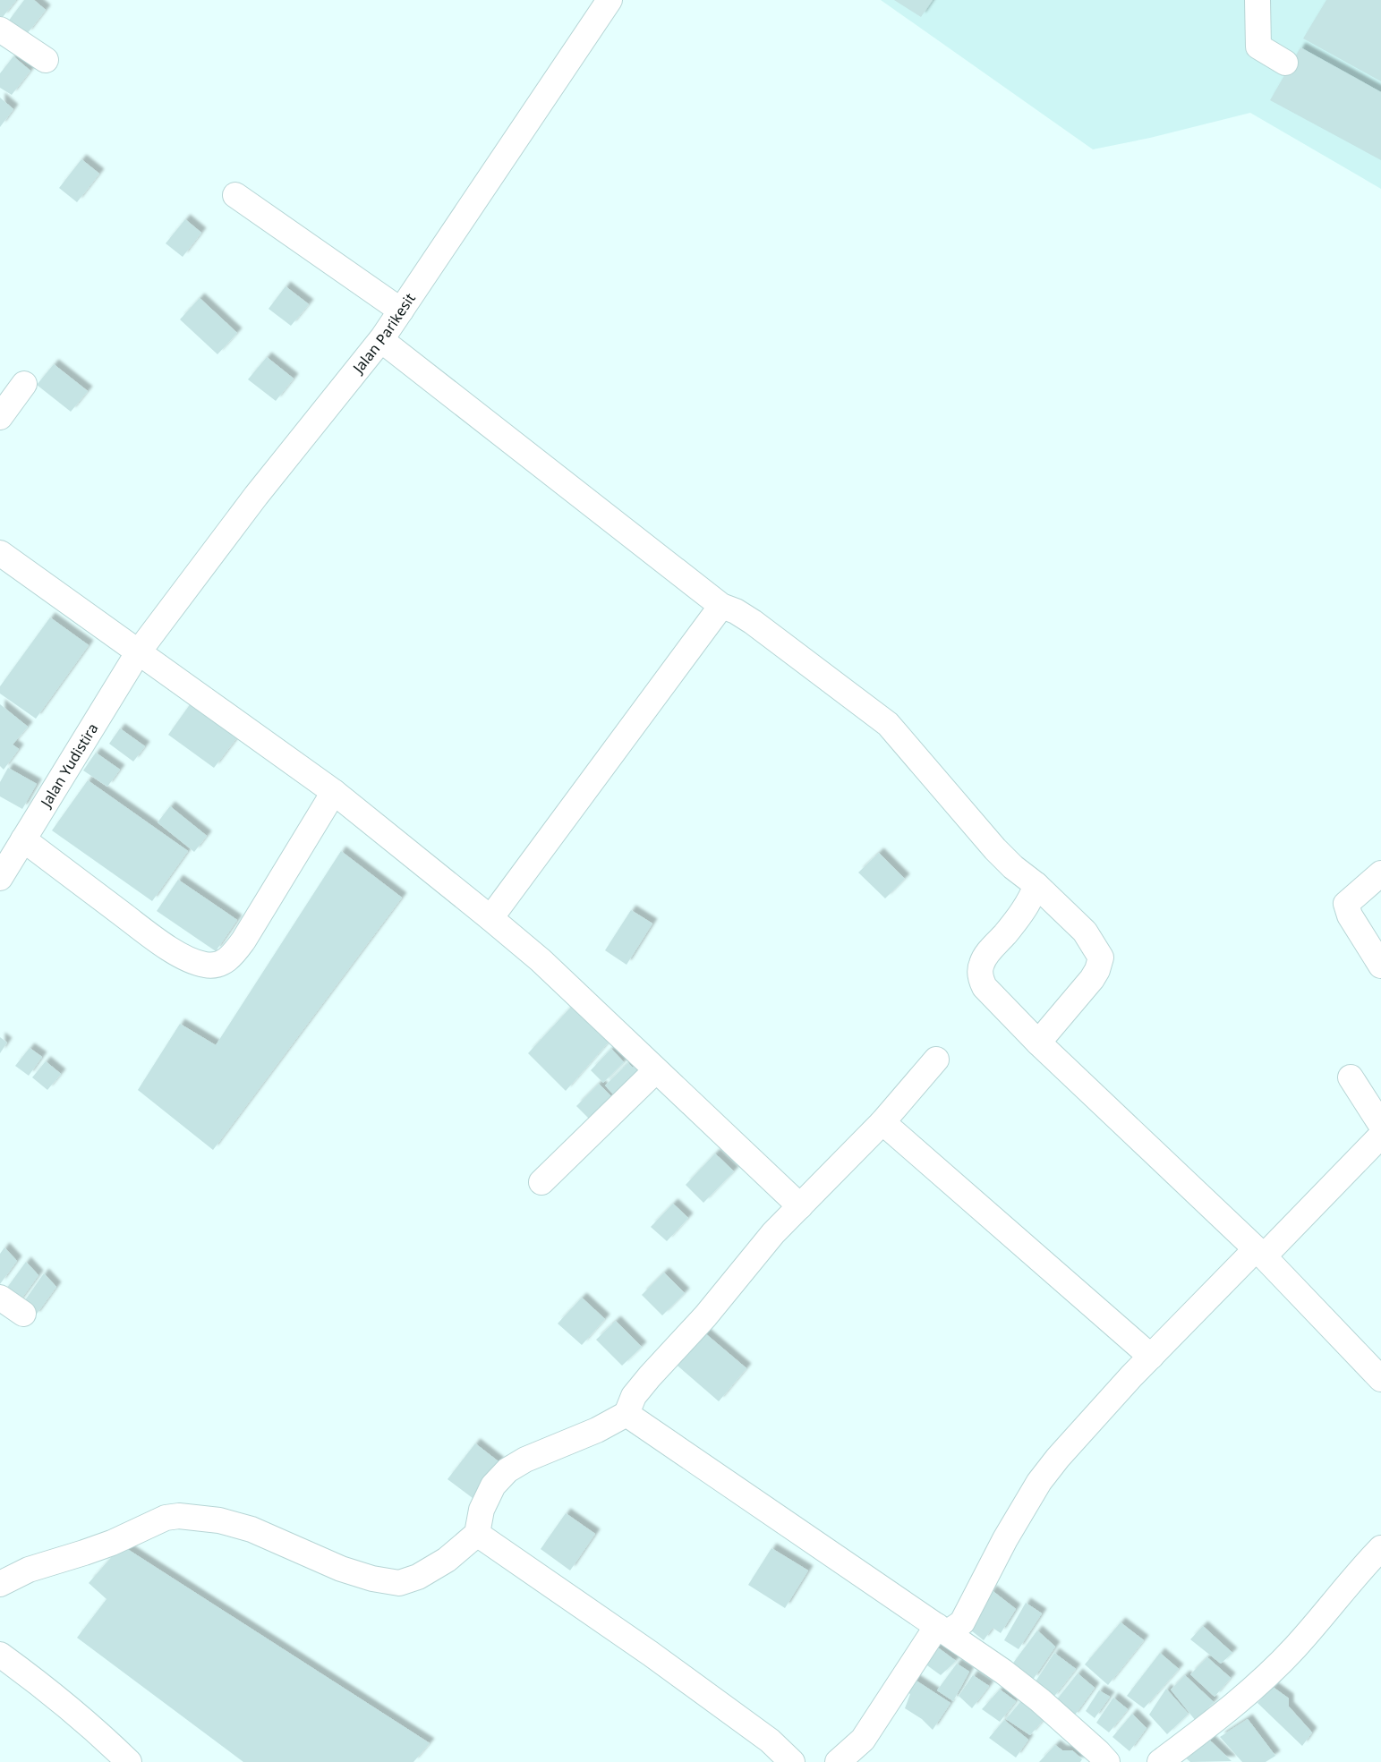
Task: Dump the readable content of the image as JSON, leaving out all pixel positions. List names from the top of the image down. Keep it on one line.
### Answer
{"streets":{"street":["Jalan Parikesit","Jalan Yudistira"]},"crossings":[["Jalan Parikesit","Jalan Yudistira"]]}
